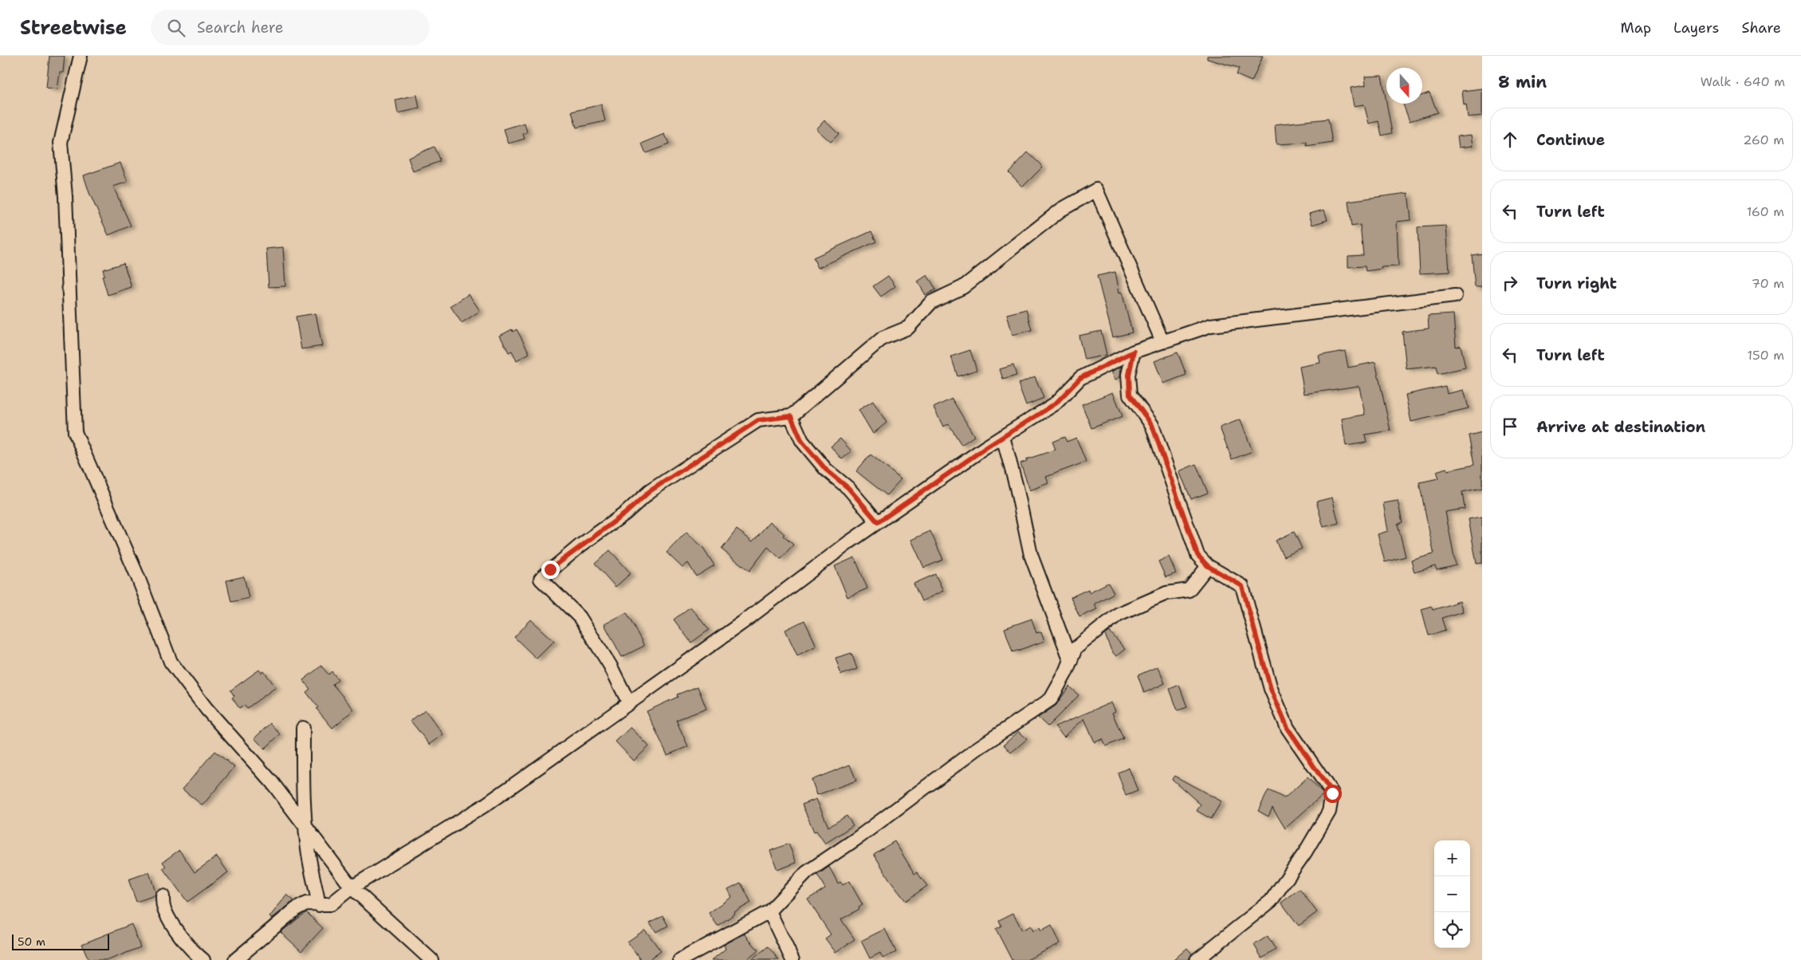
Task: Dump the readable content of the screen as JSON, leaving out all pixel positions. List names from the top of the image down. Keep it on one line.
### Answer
{"scale_bar":"50 m","north":"bottom","page":{"header":"Streetwise","search":"Search here","nav":["Map","Layers","Share"],"heading":["8 min","Walk · 640 m"],"list":[["Continue","260 m"],["Turn left","160 m"],["Turn right","70 m"],["Turn left","150 m"],"Arrive at destination"],"map_buttons":["+","−"],"scale":"50 m"}}
